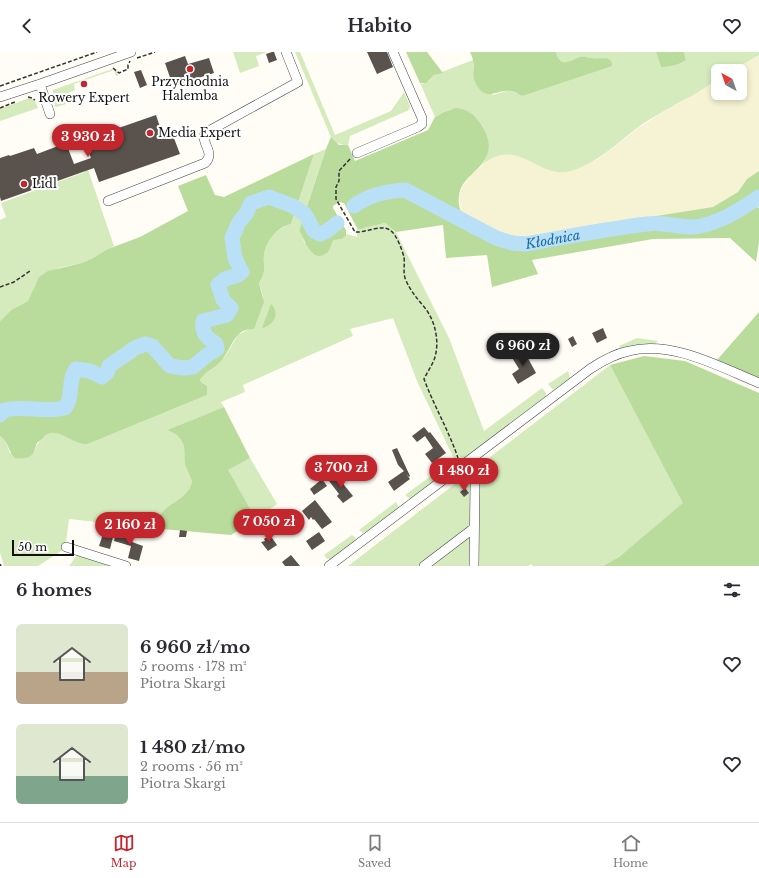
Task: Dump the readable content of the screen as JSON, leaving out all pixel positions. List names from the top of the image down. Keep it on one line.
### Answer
{"water":["Kłodnica"],"places":["Przychodnia Halemba","Rowery Expert","Media Expert","Lidl"],"scale_bar":"50 m","north":"top left","page":{"header":"Habito","price":["3 930 zł","6 960 zł","3 700 zł","1 480 zł","7 050 zł","2 160 zł"],"scale":"50 m","heading":"6 homes","list":[{"name":"6 960 zł/mo","note":"5 rooms · 178 m² · Piotra Skargi"},{"name":"1 480 zł/mo","note":"2 rooms · 56 m² · Piotra Skargi"}],"tabs":["Map","Saved","Home"]}}
